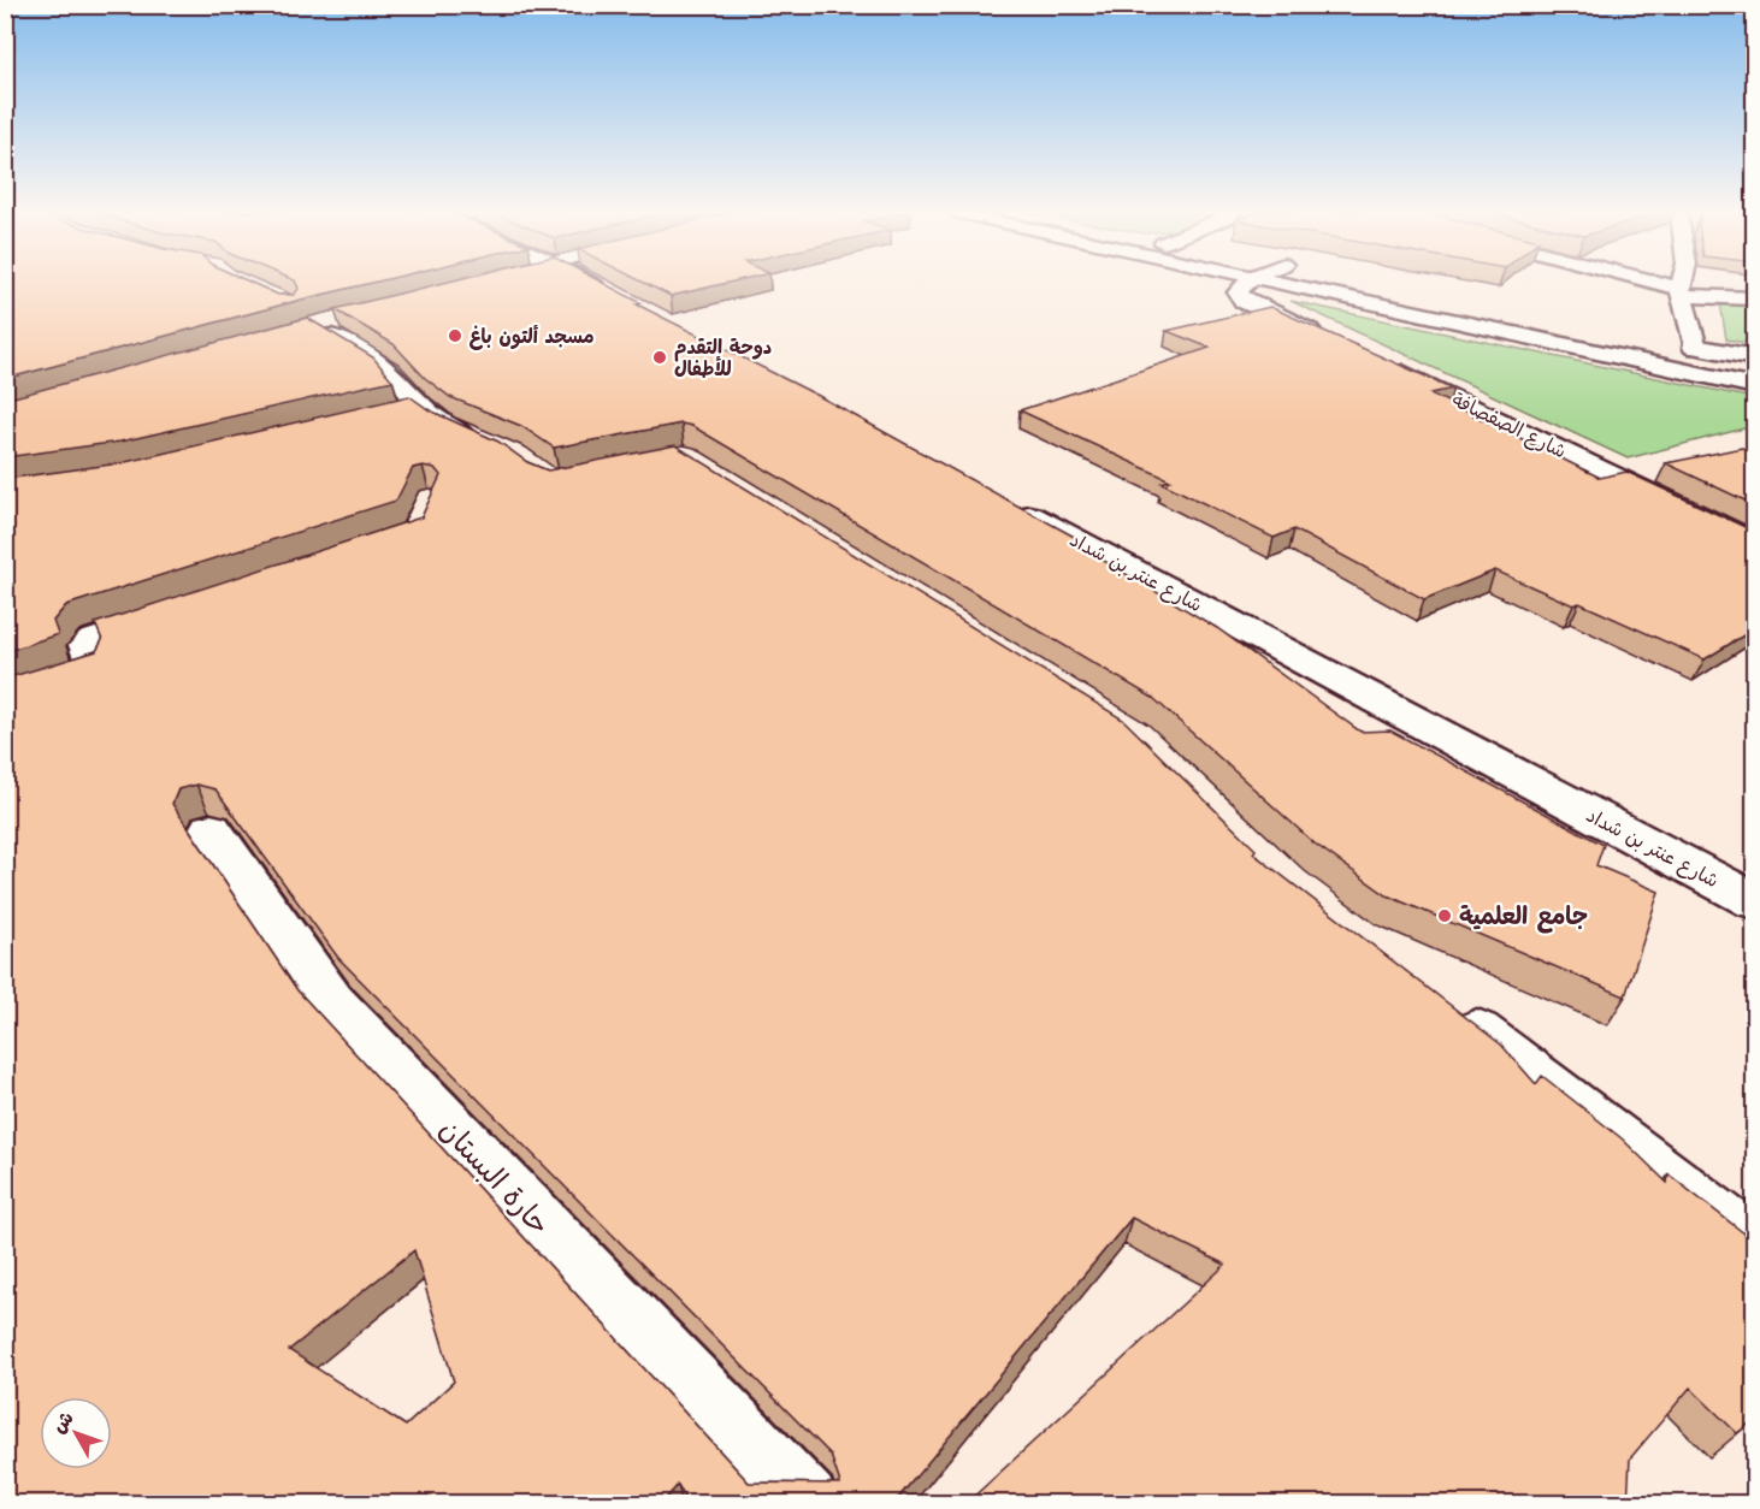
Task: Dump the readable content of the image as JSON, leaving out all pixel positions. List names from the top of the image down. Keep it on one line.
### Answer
{"streets":{"street":["شارع الصفصافة","شارع عنتر بن شداد","حارة البستان"]},"places":["مسجد ألتون باغ","دوحة التقدم للأطفال","جامع العلمية"],"north":"top left"}
